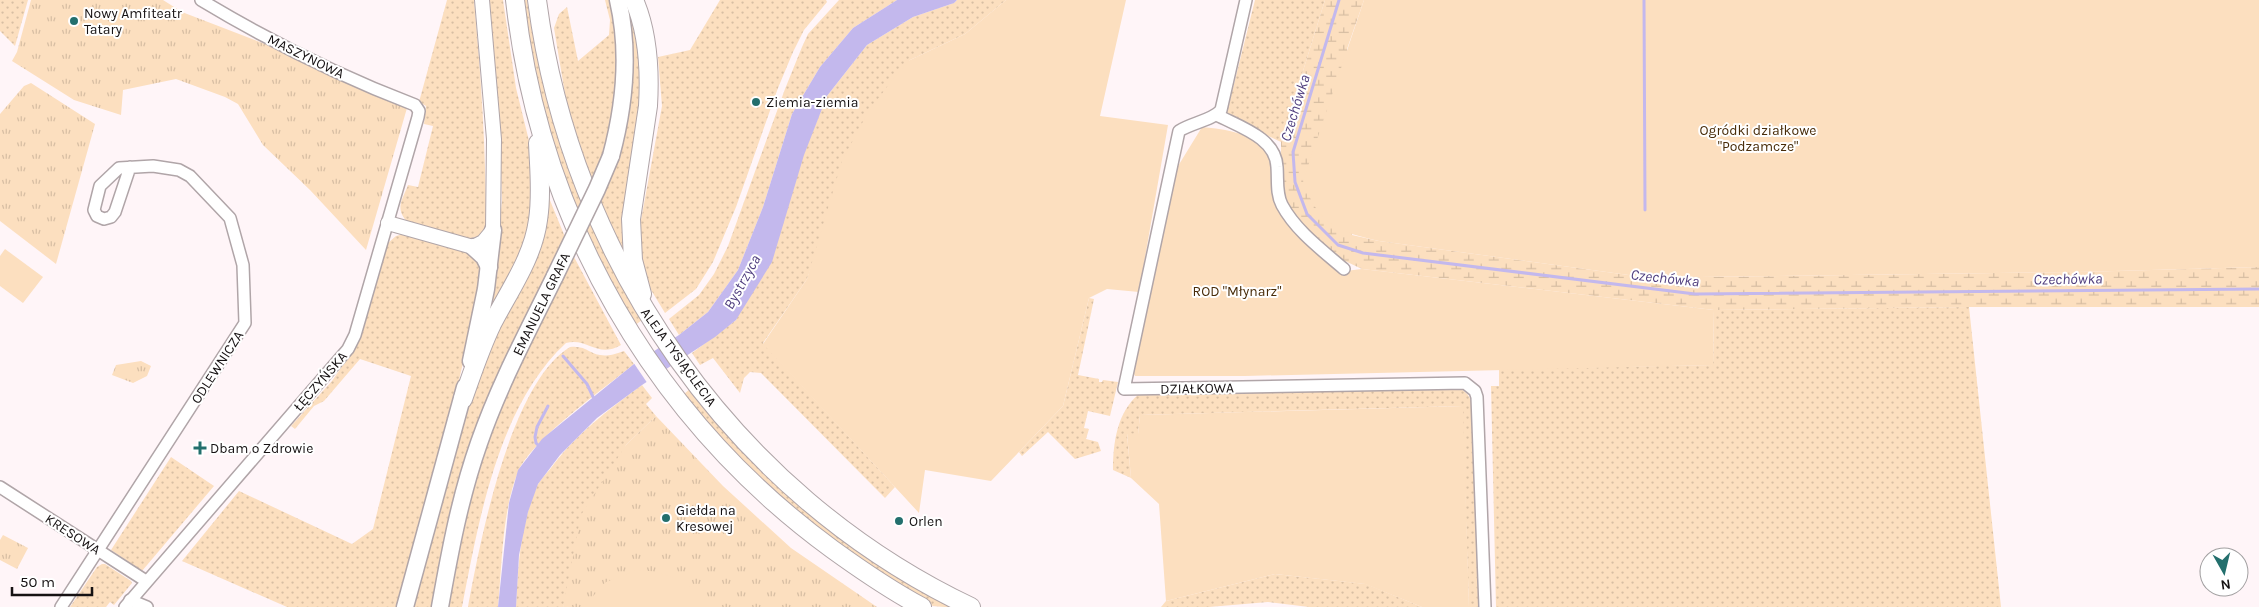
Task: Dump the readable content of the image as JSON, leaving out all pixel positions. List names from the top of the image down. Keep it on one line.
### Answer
{"streets":{"main road":["EMANUELA GRAFA","ALEJA TYSIĄCLECIA"],"street":["MASZYNOWA","ODLEWNICZA","ŁĘCZYŃSKA","DZIAŁKOWA","KRESOWA"]},"crossings":[["MASZYNOWA","ŁĘCZYŃSKA"],["ODLEWNICZA","KRESOWA"],["ŁĘCZYŃSKA","KRESOWA"]],"water":["Czechówka","Bystrzyca"],"parks":["Ogródki działkowe \"Podzamcze\"","ROD \"Młynarz\""],"places":{"other":["Nowy Amfiteatr Tatary","Ziemia-ziemia","Giełda na Kresowej","Orlen"],"health":["Dbam o Zdrowie"]},"scale_bar":"50 m","north":"bottom"}
